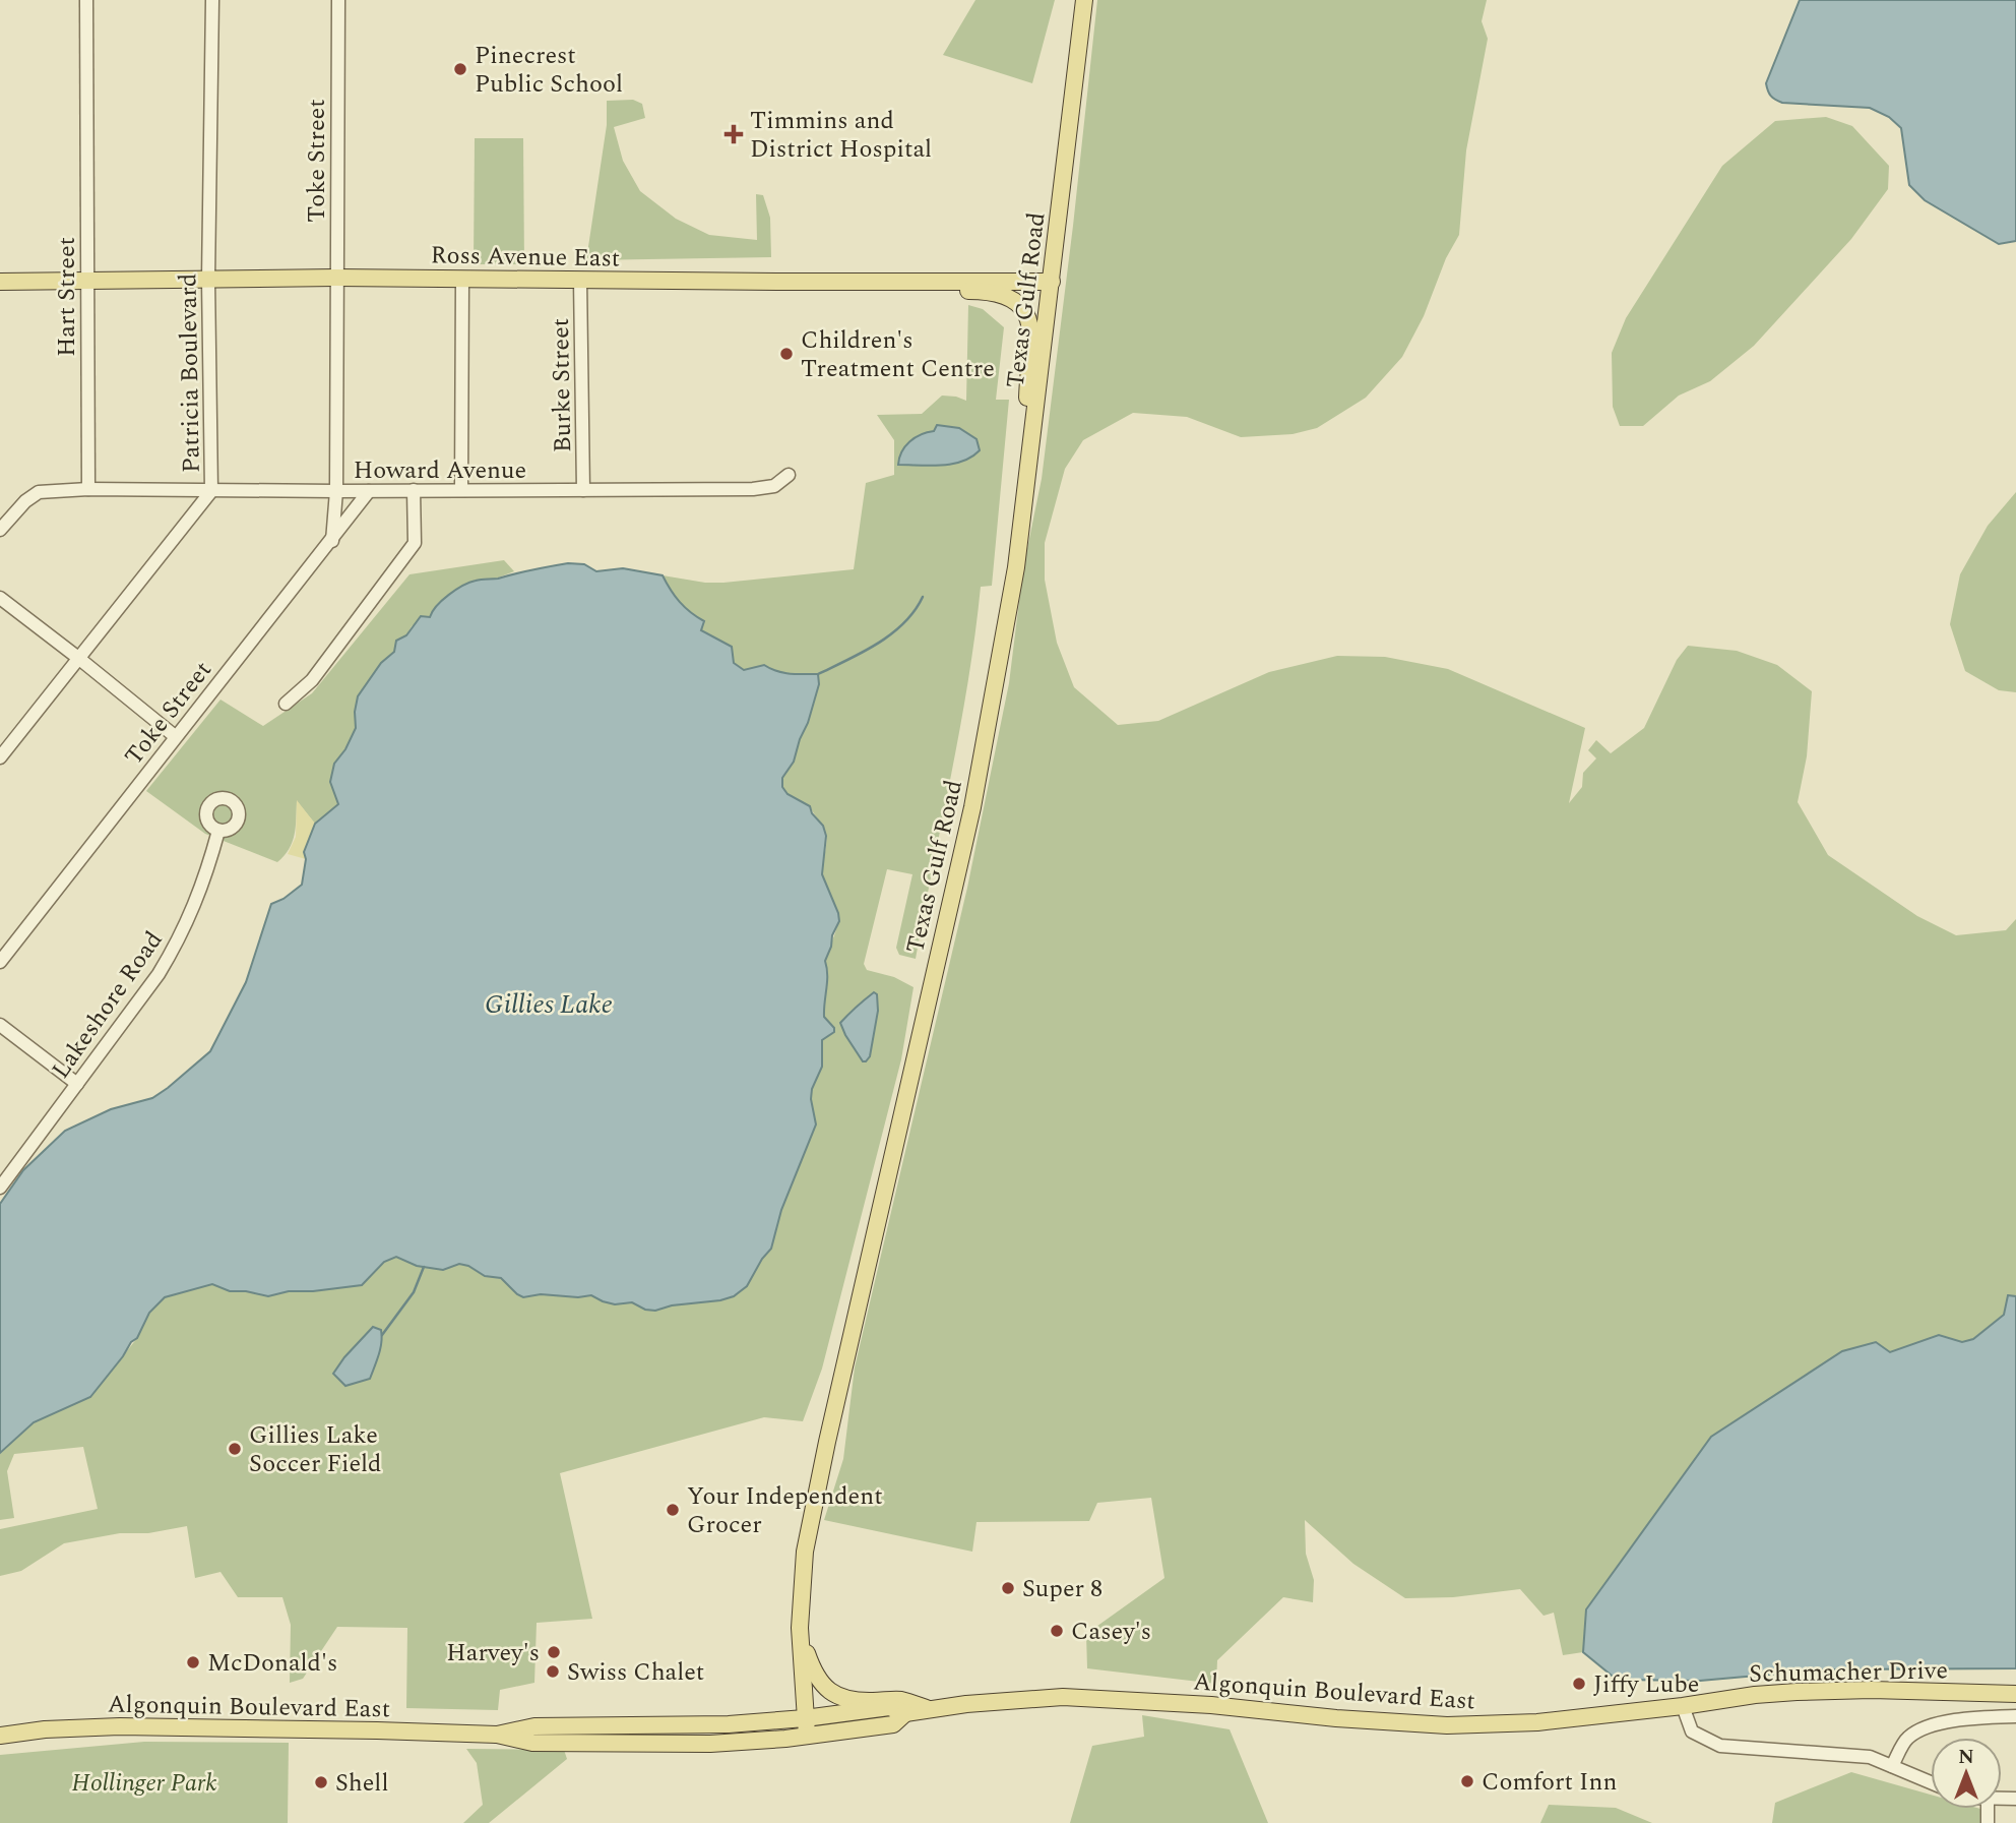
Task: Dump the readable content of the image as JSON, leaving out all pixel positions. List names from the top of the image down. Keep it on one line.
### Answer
{"streets":{"main road":["Ross Avenue East","Texas Gulf Road","Schumacher Drive","Algonquin Boulevard East"],"street":["Toke Street","Hart Street","Patricia Boulevard","Burke Street","Howard Avenue","Lakeshore Road"]},"crossings":[["Toke Street","Ross Avenue East"],["Toke Street","Howard Avenue"],["Ross Avenue East","Hart Street"],["Ross Avenue East","Texas Gulf Road"],["Ross Avenue East","Patricia Boulevard"],["Ross Avenue East","Burke Street"],["Hart Street","Howard Avenue"],["Texas Gulf Road","Algonquin Boulevard East"],["Patricia Boulevard","Howard Avenue"],["Burke Street","Howard Avenue"],["Schumacher Drive","Algonquin Boulevard East"]],"water":["Gillies Lake"],"parks":["Hollinger Park"],"places":{"other":["Pinecrest Public School","Children's Treatment Centre","Gillies Lake Soccer Field","Your Independent Grocer","Super 8","Casey's","Harvey's","McDonald's","Swiss Chalet","Jiffy Lube","Comfort Inn","Shell"],"health":["Timmins and District Hospital"]},"north":"top"}
